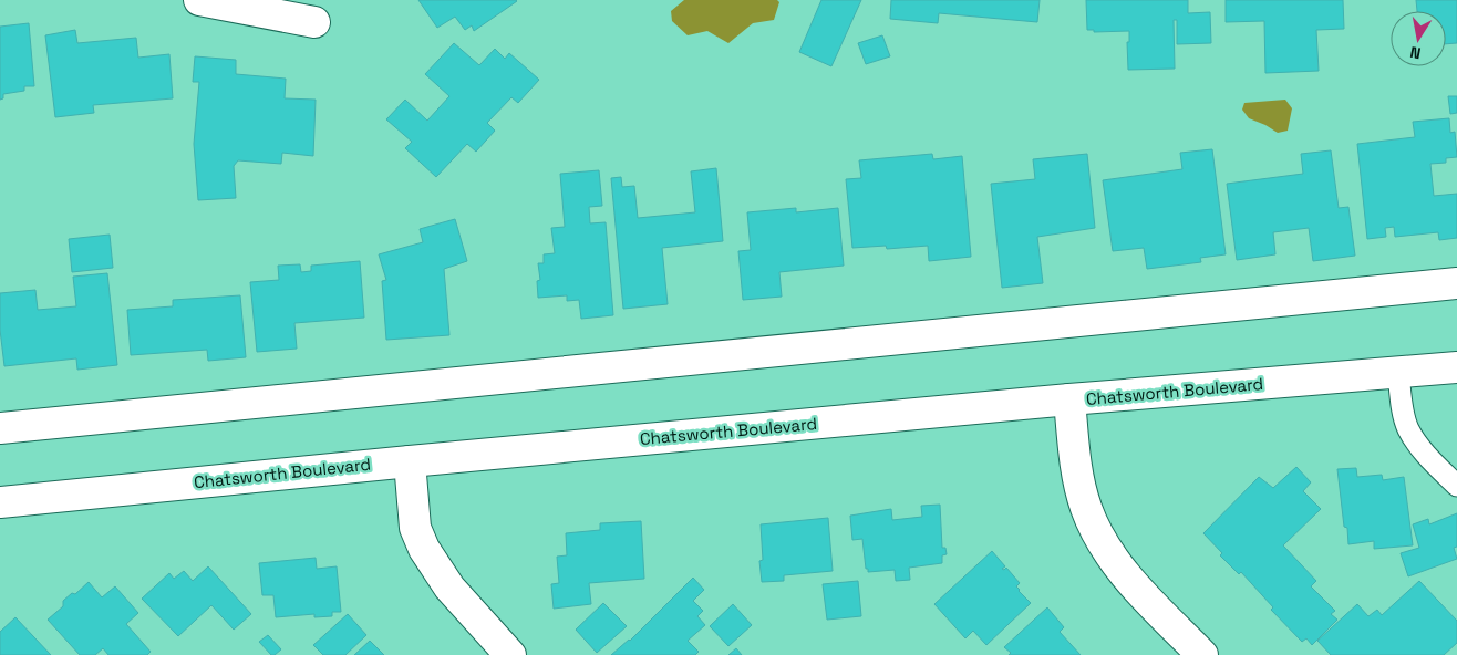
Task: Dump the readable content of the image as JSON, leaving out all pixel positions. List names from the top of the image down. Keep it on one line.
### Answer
{"streets":{"street":["Chatsworth Boulevard"]},"north":"bottom"}
